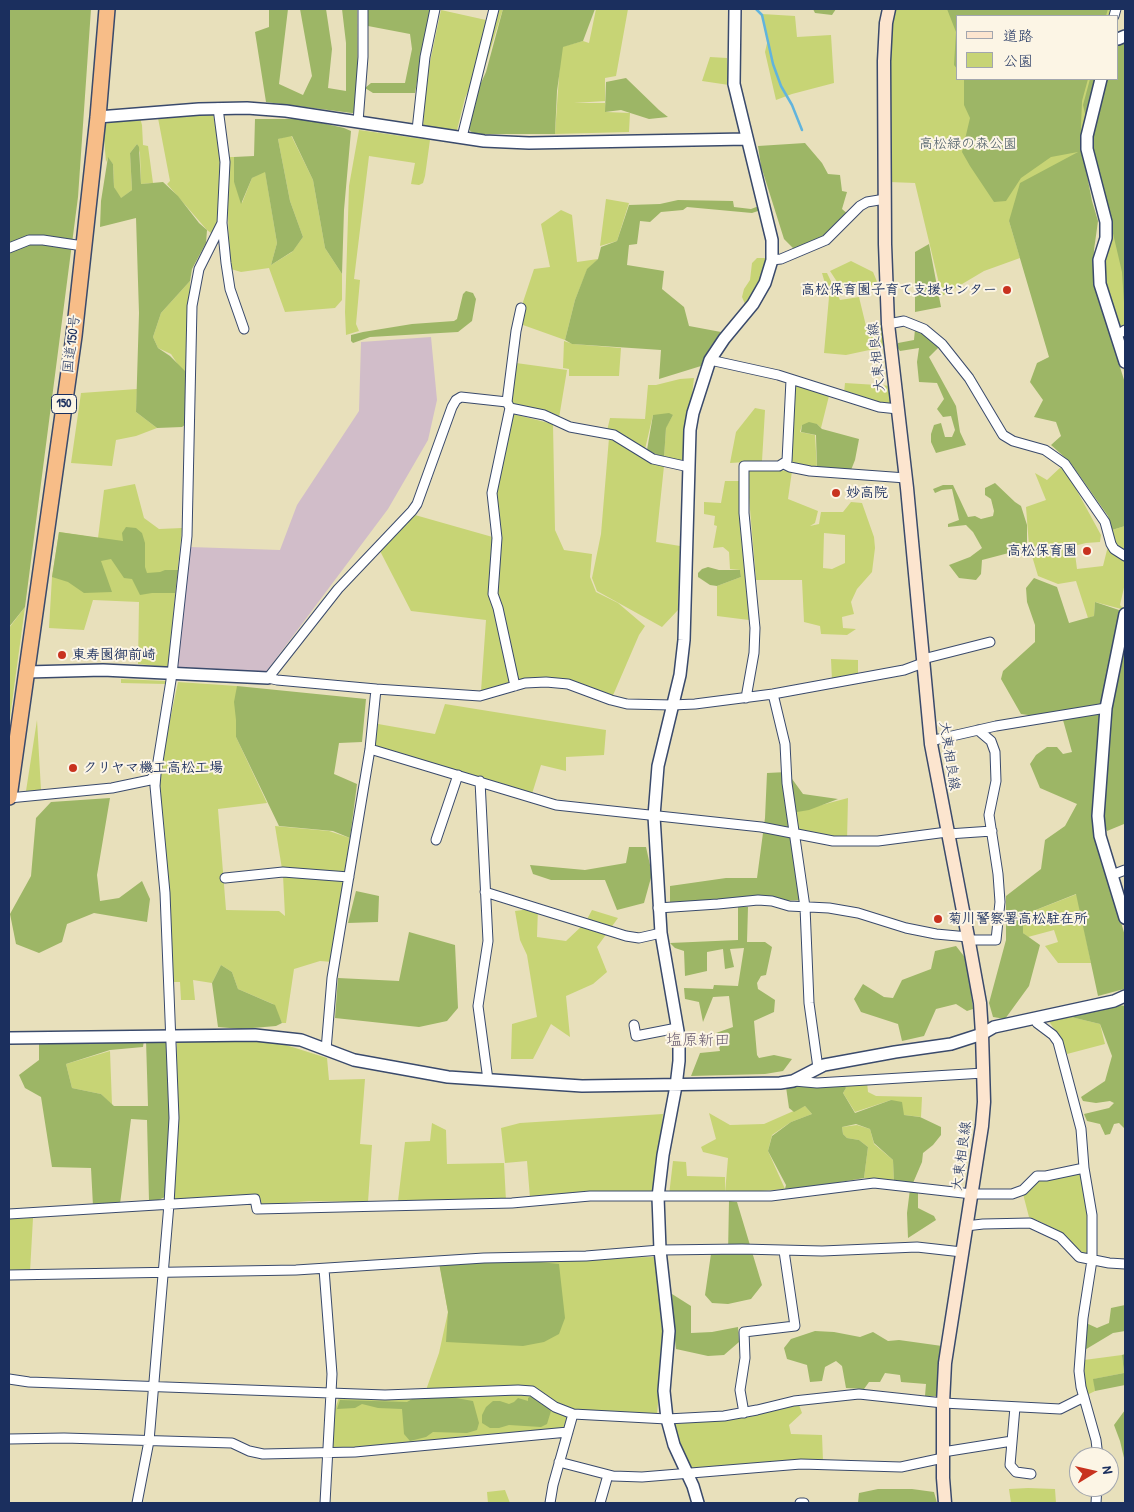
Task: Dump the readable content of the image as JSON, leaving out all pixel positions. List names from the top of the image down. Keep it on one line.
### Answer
{"streets":{"highway":["国道150号","150"],"main road":["大東相良線"]},"districts":["塩原新田"],"parks":["高松緑の森公園"],"places":["高松保育園子育て支援センター","妙高院","高松保育園","東寿園御前崎","クリヤマ機工高松工場","菊川警察署高松駐在所"],"legend":["道路","公園"],"north":"right"}
